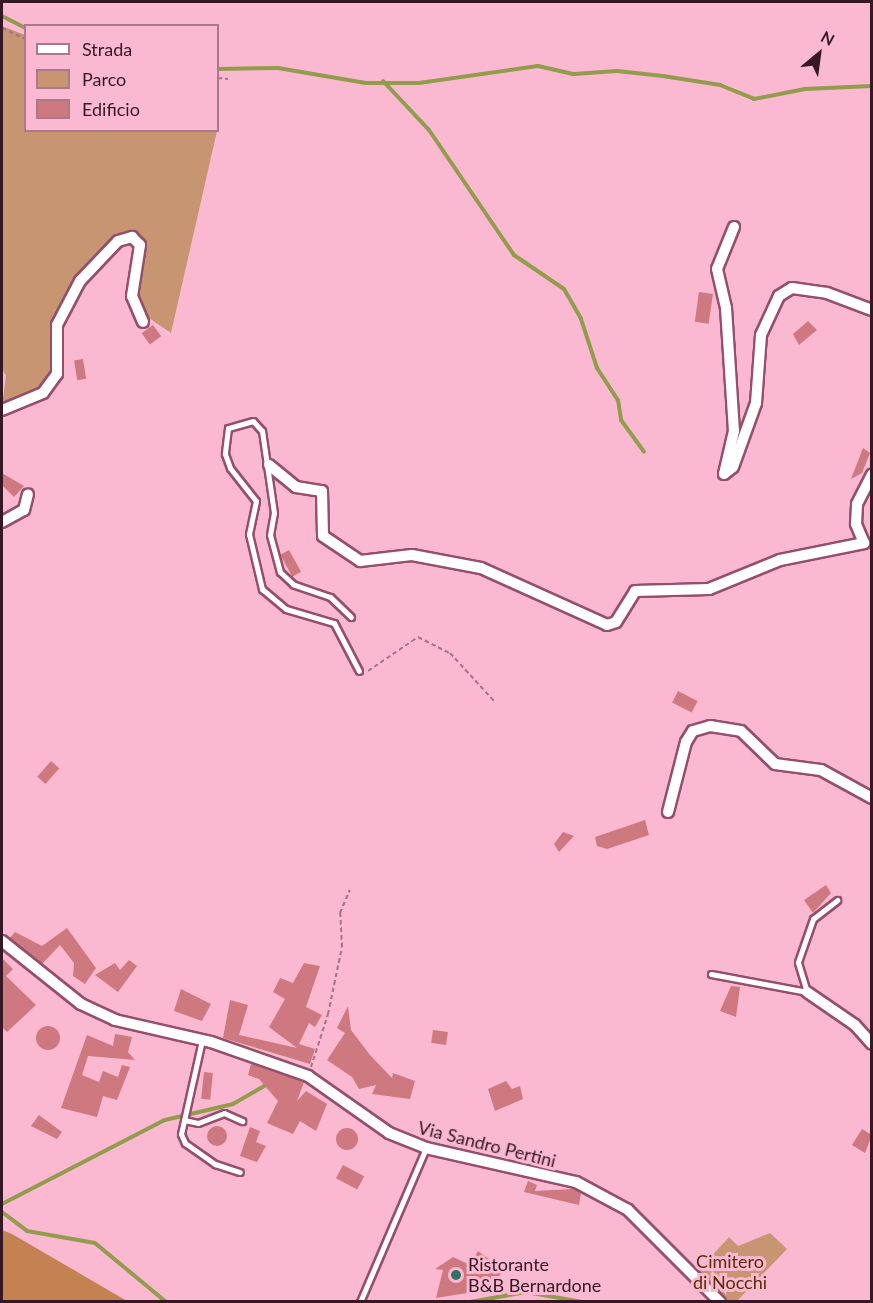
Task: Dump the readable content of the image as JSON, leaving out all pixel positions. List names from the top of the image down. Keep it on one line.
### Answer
{"streets":{"street":["Via Sandro Pertini"]},"parks":["Cimitero di Nocchi"],"places":["Ristorante B&B Bernardone"],"legend":["Strada","Parco","Edificio"],"north":"top right"}
